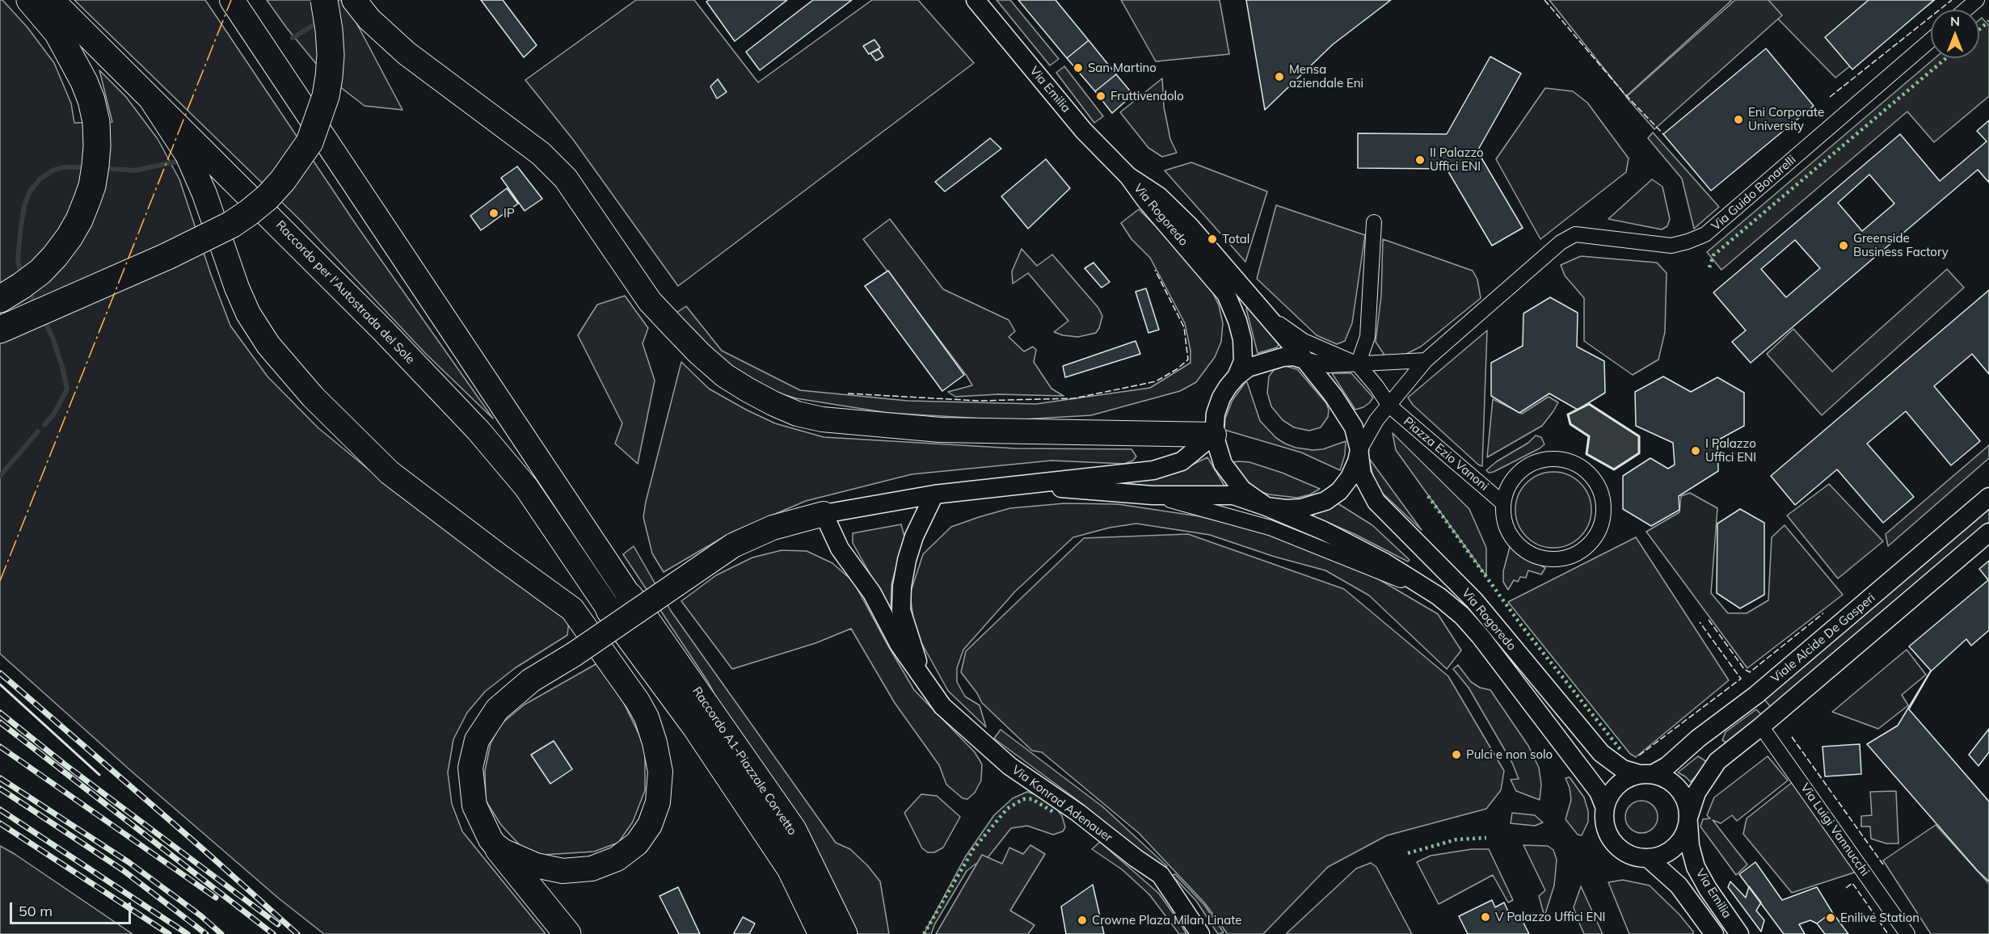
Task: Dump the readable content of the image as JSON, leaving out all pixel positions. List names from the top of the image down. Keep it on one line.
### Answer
{"streets":{"highway":["Raccordo per l'Autostrada del Sole","Raccordo A1-Piazzale Corvetto"],"street":["Via Emilia","Via Guido Bonarelli","Via Rogoredo","Piazza Ezio Vanoni","Viale Alcide De Gasperi","Via Konrad Adenauer","Via Luigi Vannucchi"]},"crossings":[["Via Emilia","Via Rogoredo"],["Via Emilia","Viale Alcide De Gasperi"],["Via Guido Bonarelli","Via Rogoredo"],["Via Guido Bonarelli","Piazza Ezio Vanoni"],["Via Rogoredo","Viale Alcide De Gasperi"],["Raccordo per l'Autostrada del Sole","Raccordo A1-Piazzale Corvetto"]],"places":["San Martino","Mensa aziendale Eni","Fruttivendolo","Eni Corporate University","II Palazzo Uffici ENI","IP","Total","Greenside Business Factory","I Palazzo Uffici ENI","Pulci e non solo","V Palazzo Uffici ENI","Enilive Station","Crowne Plaza Milan Linate"],"scale_bar":"50 m","north":"top"}
